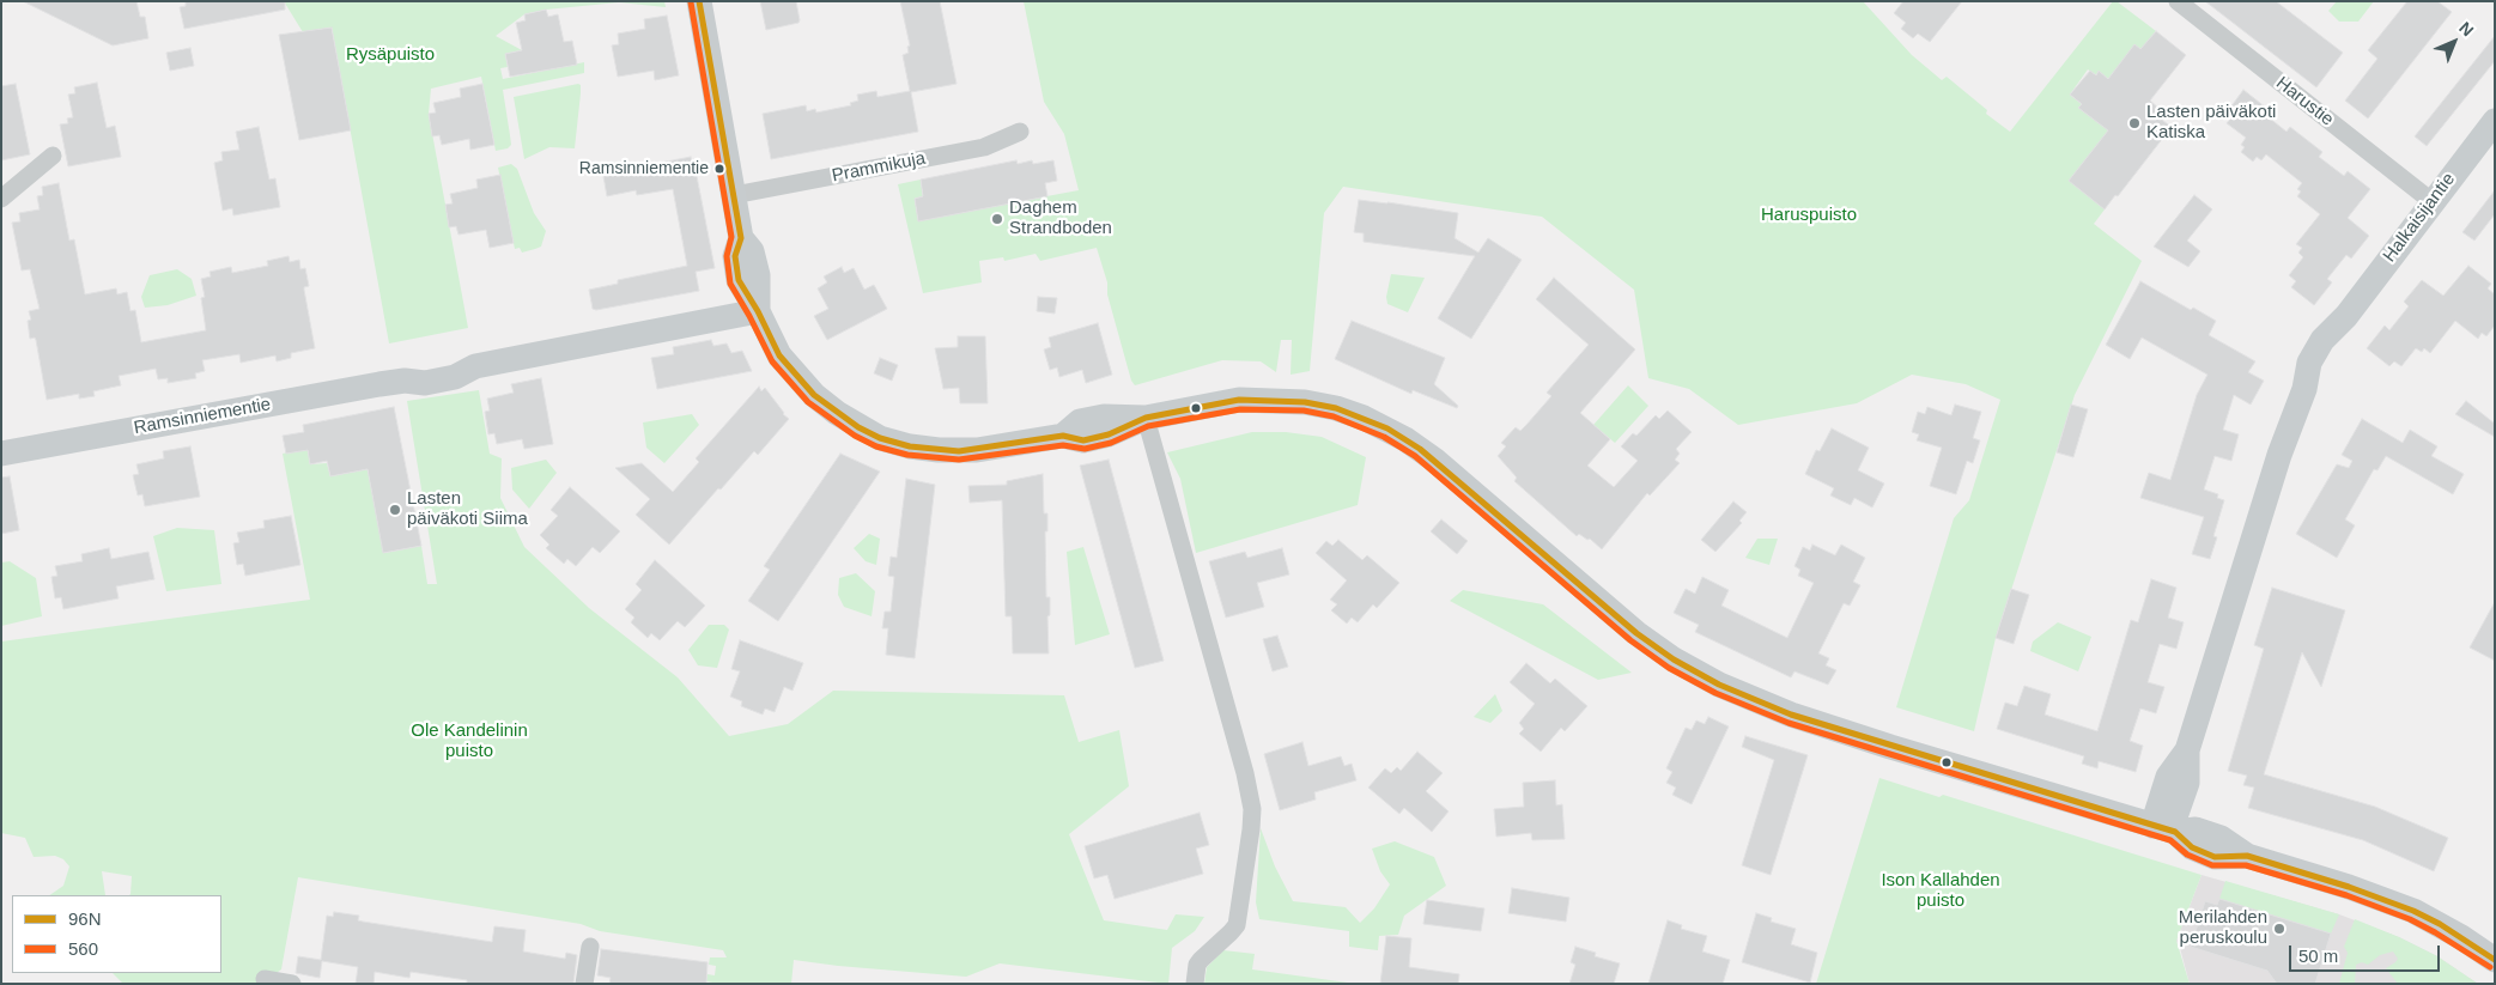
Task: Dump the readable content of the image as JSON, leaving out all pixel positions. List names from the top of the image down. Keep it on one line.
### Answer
{"streets":{"street":["Harustie","Prammikuja","Halkaisijantie","Ramsinniementie"]},"crossings":[["Harustie","Halkaisijantie"]],"parks":["Rysäpuisto","Haruspuisto","Ole Kandelinin puisto","Ison Kallahden puisto"],"places":["Lasten päiväkoti Katiska","Ramsinniementie","Daghem Strandboden","Lasten päiväkoti Siima","Merilahden peruskoulu"],"lines":["transit line 96N","transit line 560"],"legend":["96N","560"],"scale_bar":"50 m","north":"top right"}
